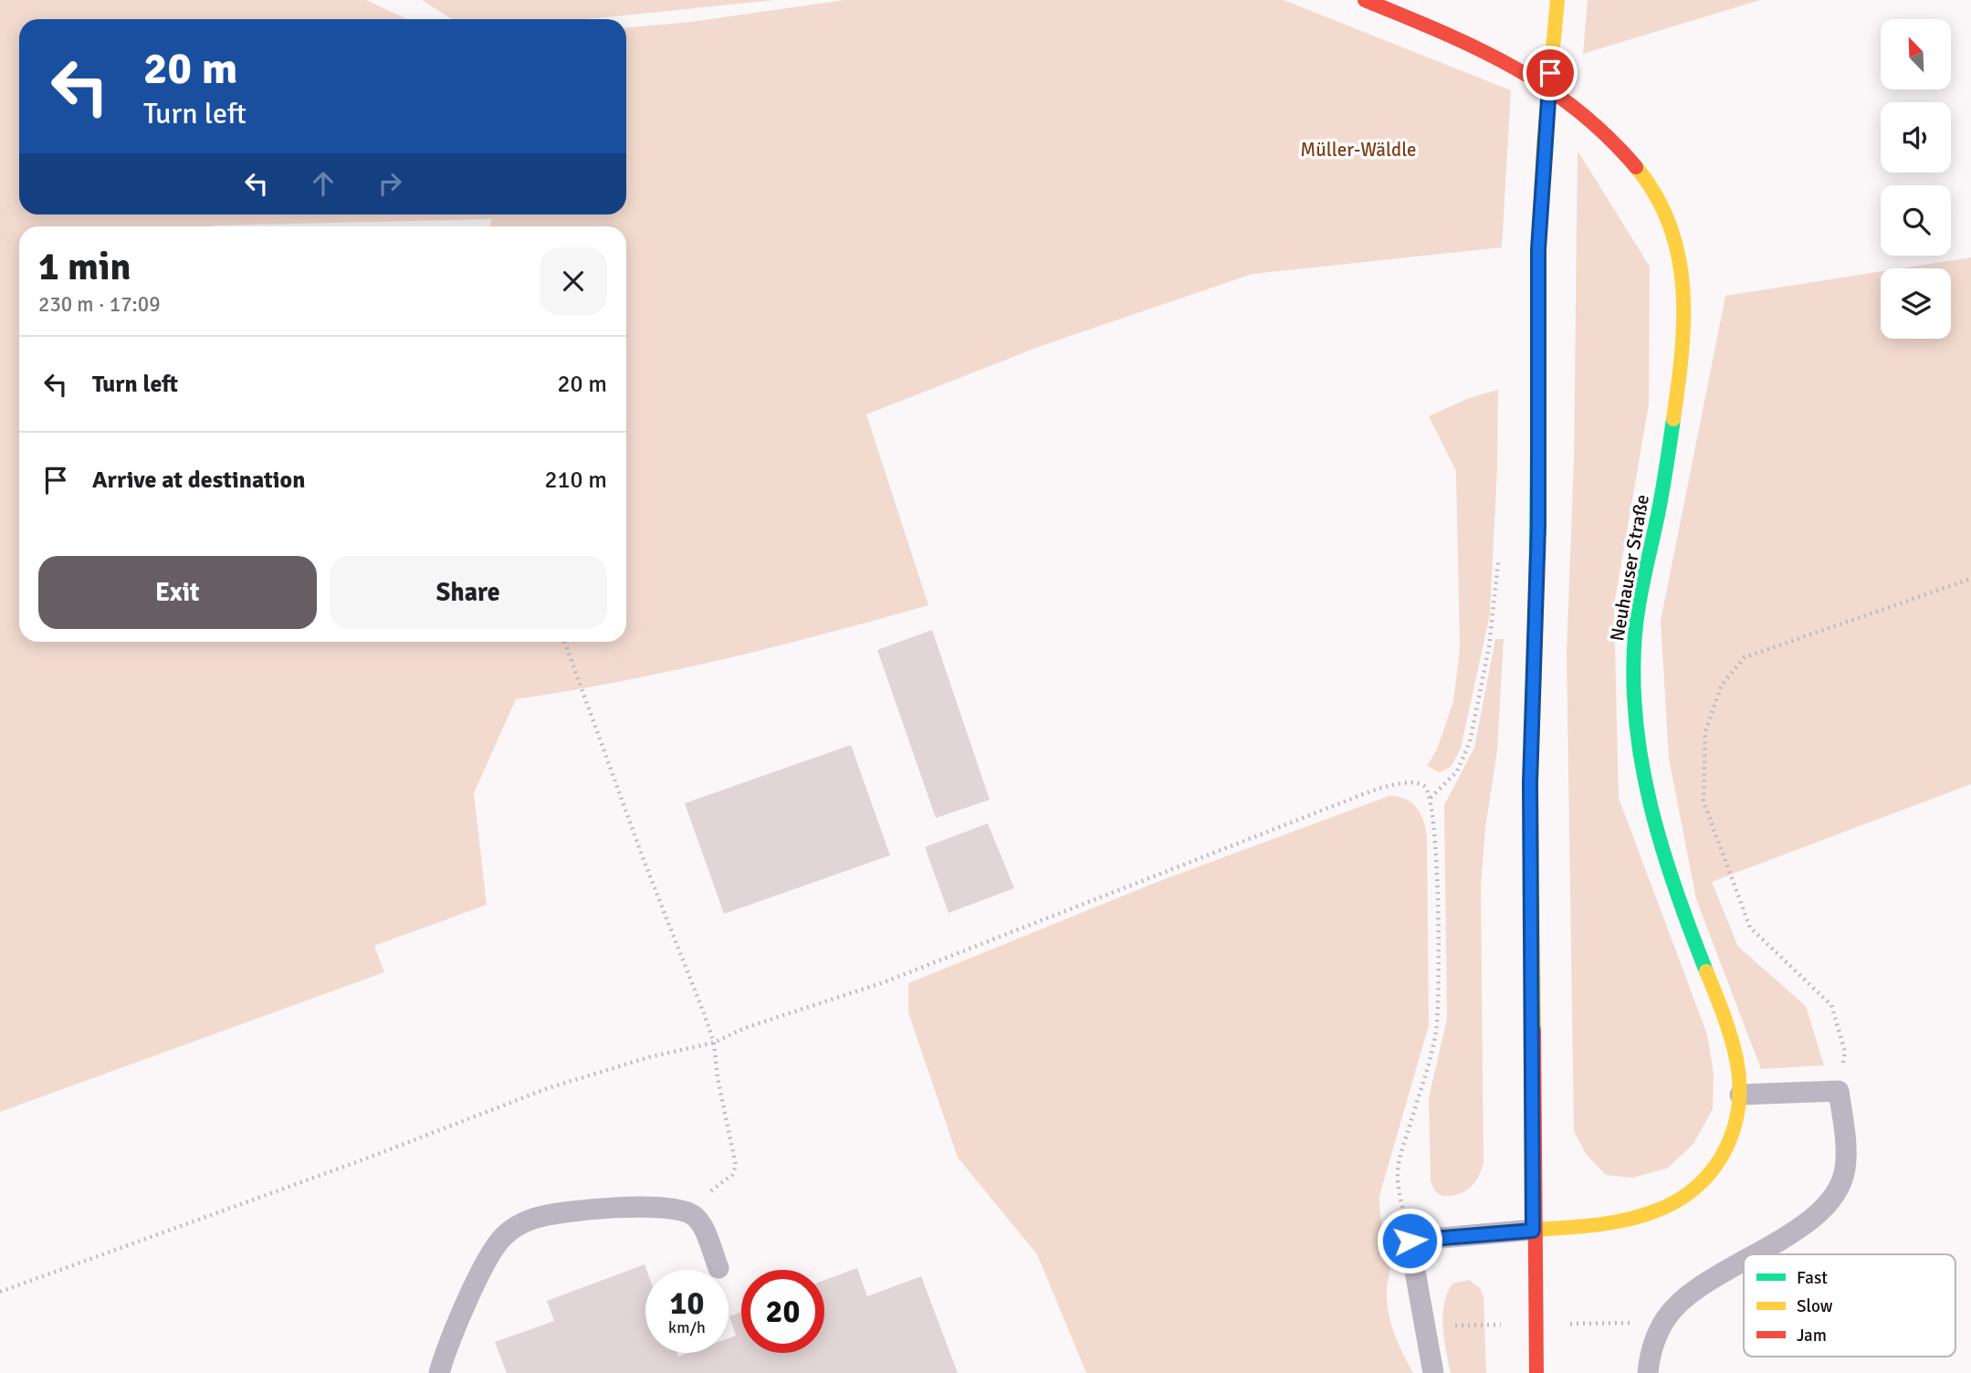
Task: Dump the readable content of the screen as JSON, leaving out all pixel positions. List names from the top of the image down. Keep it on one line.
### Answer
{"streets":{"street":["Neuhauser Straße"]},"parks":["Müller-Wäldle"],"legend":["Fast","Slow","Jam"],"north":"top left","page":{"turn":["20 m","Turn left"],"heading":["1 min","230 m · 17:09"],"list":[{"name":"Turn left","value":"20 m"},{"name":"Arrive at destination","value":"210 m"}],"buttons":["Exit","Share"],"speed":"10 km/h","limit":"20"}}
